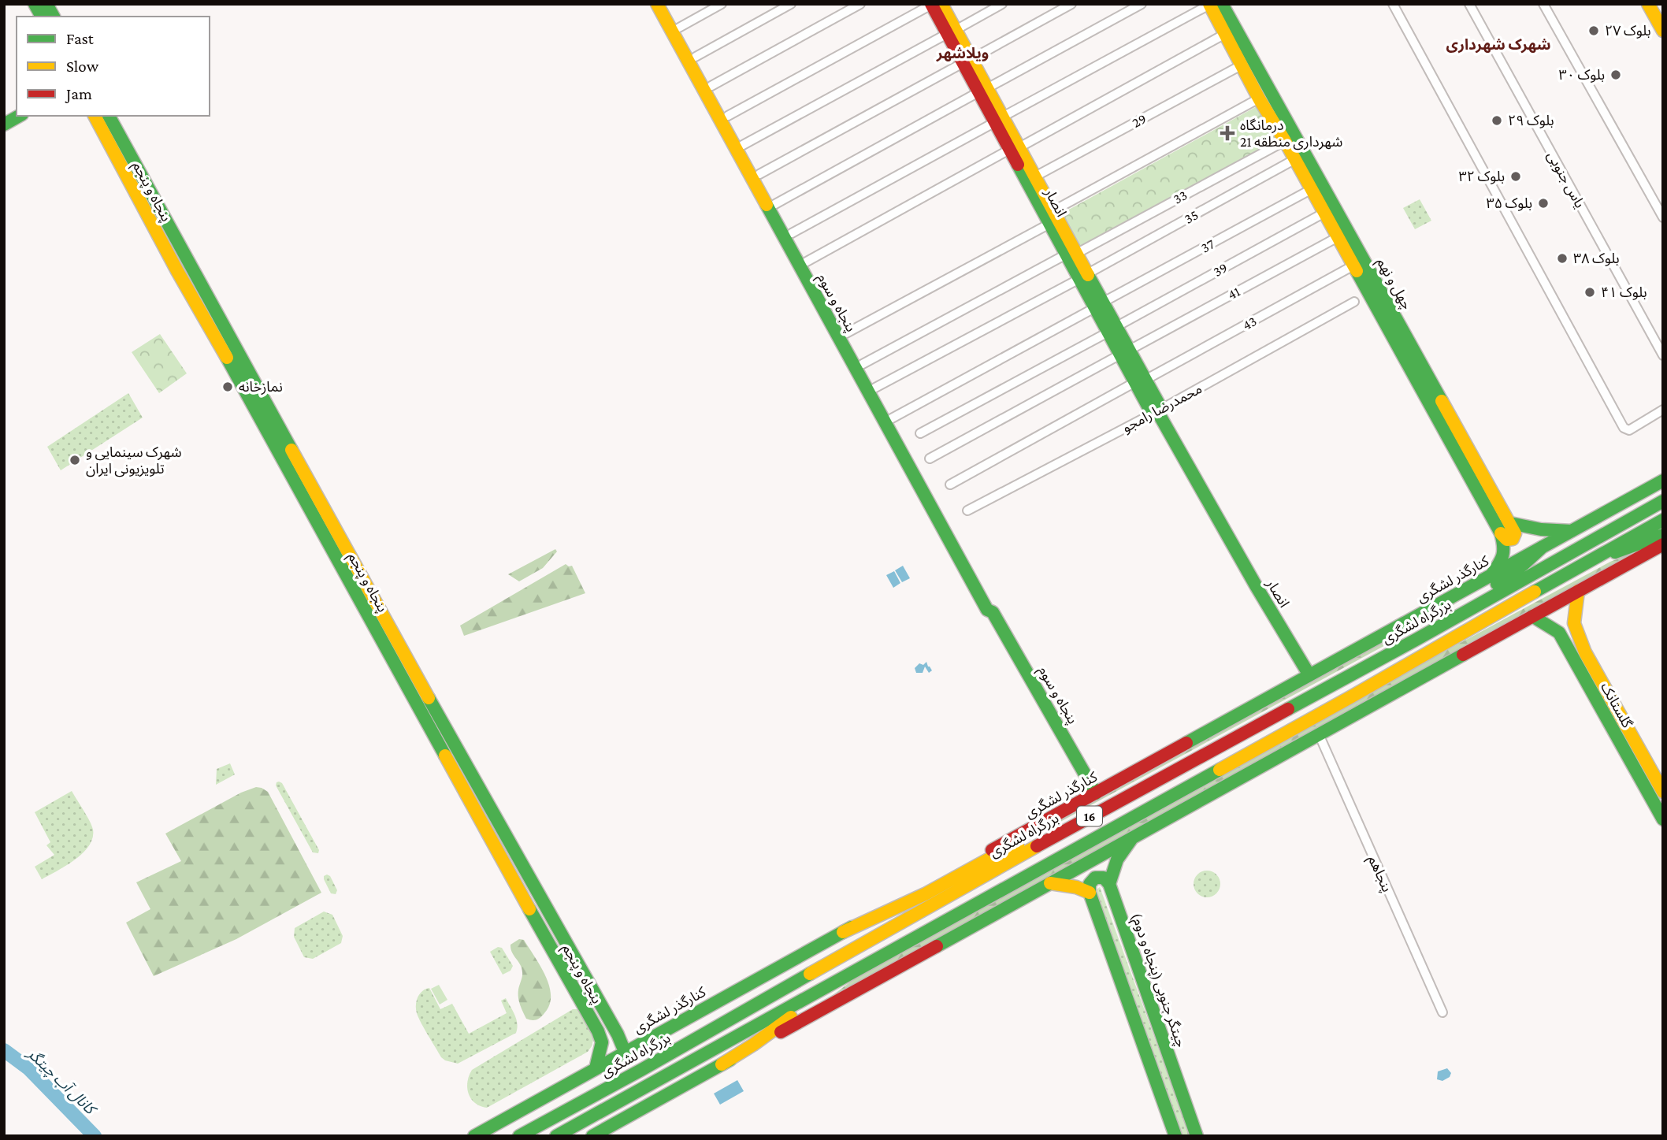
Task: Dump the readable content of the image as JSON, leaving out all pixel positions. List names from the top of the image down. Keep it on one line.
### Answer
{"streets":{"main road":["پنجاه و پنجم","انصار","چهل و نهم","پنجاه و سوم","کنارگذر لشگری","بزرگراه لشگری","گلستانک","16","چیتگر جنوبی (پنجاه و دوم)"],"street":["29","یاس جنوبی","33","35","37","39","41","43","محمدرضا رامجو","پنجاهم"]},"crossings":[["29","انصار"],["29","چهل و نهم"],["پنجاه و پنجم","کنارگذر لشگری"],["33","انصار"],["33","چهل و نهم"],["33","پنجاه و سوم"],["انصار","35"],["انصار","37"],["انصار","39"],["انصار","41"],["انصار","43"],["انصار","محمدرضا رامجو"],["انصار","کنارگذر لشگری"],["35","چهل و نهم"],["35","پنجاه و سوم"],["37","چهل و نهم"],["37","پنجاه و سوم"],["39","چهل و نهم"],["چهل و نهم","41"],["چهل و نهم","43"],["چهل و نهم","کنارگذر لشگری"],["پنجاه و سوم","کنارگذر لشگری"]],"districts":["شهرک شهرداری","ویلاشهر"],"water":["کانال آب چیتگر"],"places":{"other":["بلوک ۲۷","بلوک ۳۰","بلوک ۲۹","بلوک ۳۲","بلوک ۳۵","بلوک ۳۸","بلوک ۴۱","نمازخانه","شهرک سینمایی و تلویزیونی ایران"],"health":["درمانگاه شهرداری منطقه 21"]},"legend":["Fast","Slow","Jam"]}
